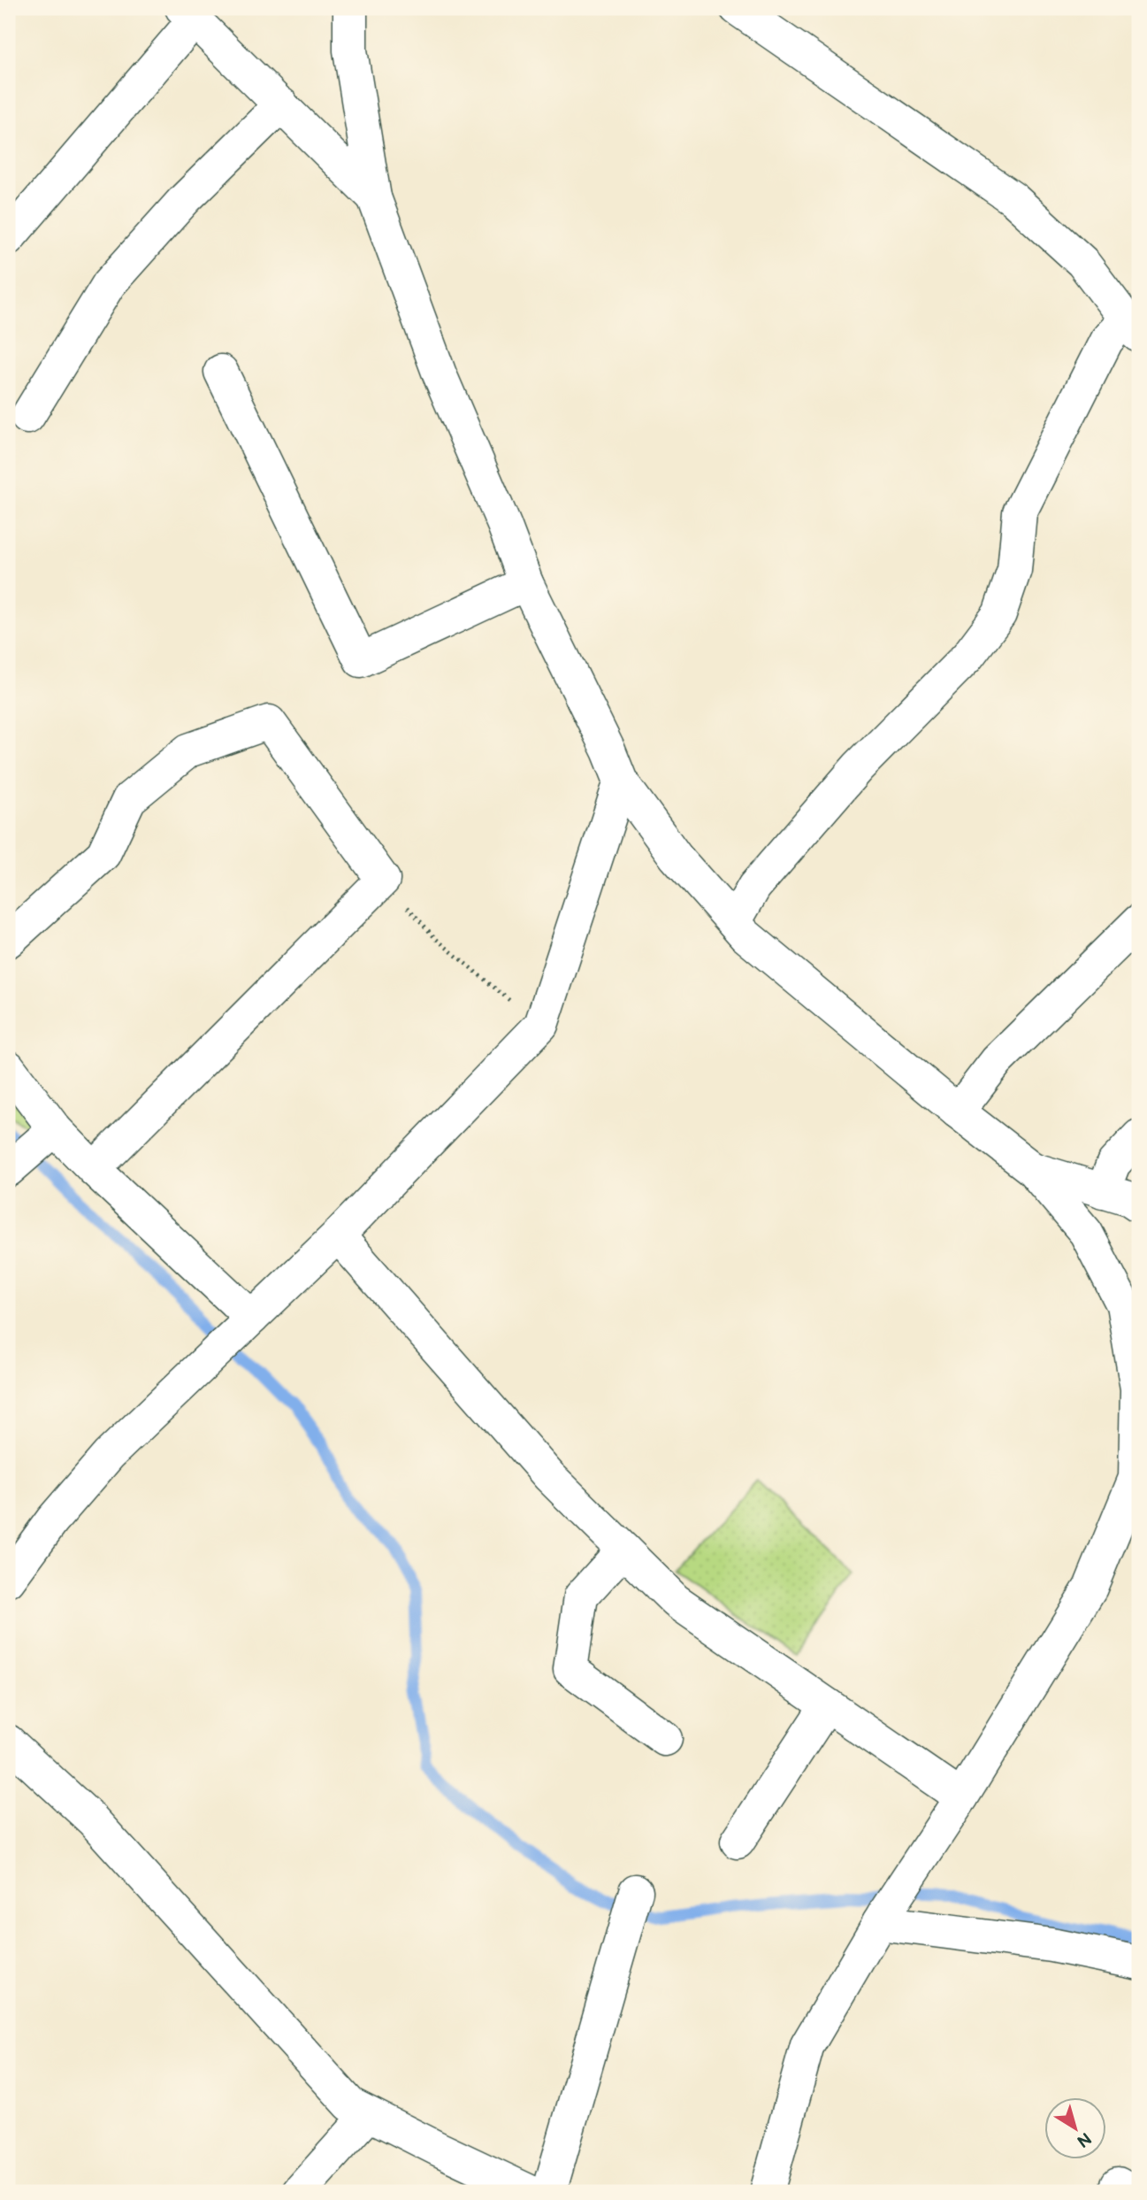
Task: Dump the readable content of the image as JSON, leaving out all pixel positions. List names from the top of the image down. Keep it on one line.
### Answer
{"north":"bottom right"}
